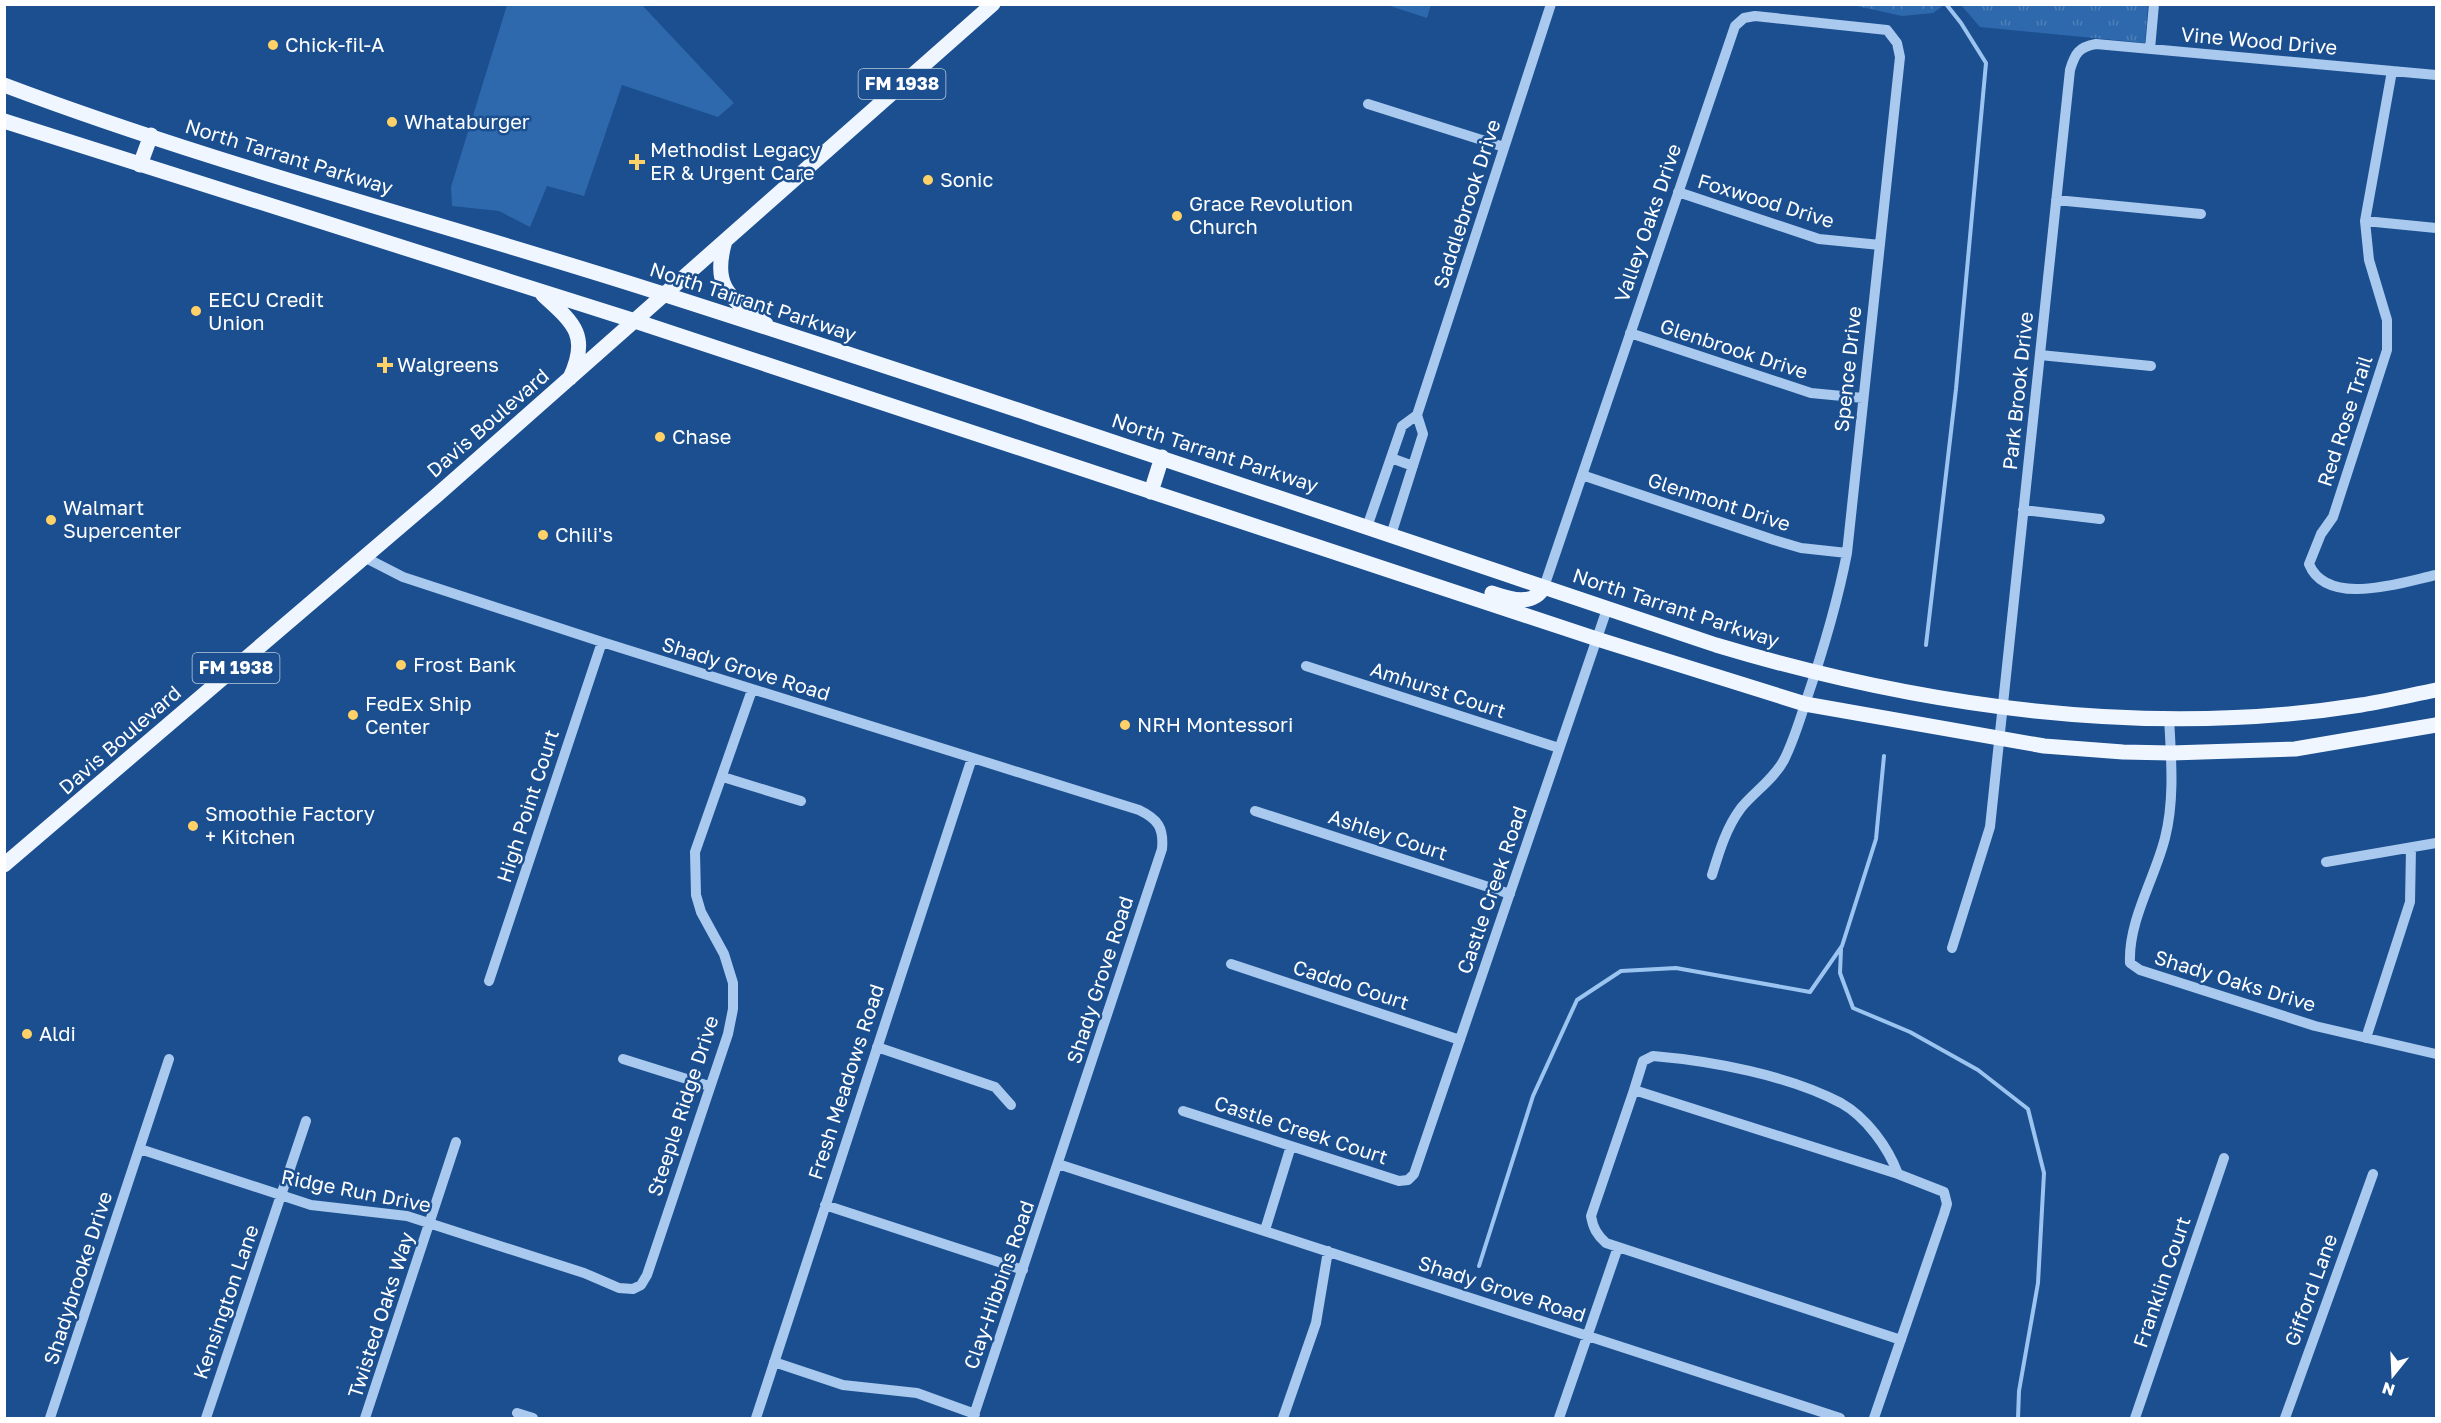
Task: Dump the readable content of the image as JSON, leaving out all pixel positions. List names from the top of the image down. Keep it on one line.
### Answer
{"streets":{"main road":["FM 1938","North Tarrant Parkway","Davis Boulevard"],"street":["Vine Wood Drive","Foxwood Drive","Saddlebrook Drive","Valley Oaks Drive","Glenbrook Drive","Spence Drive","Park Brook Drive","Red Rose Trail","Glenmont Drive","Shady Grove Road","Amhurst Court","High Point Court","Ashley Court","Castle Creek Road","Shady Oaks Drive","Caddo Court","Fresh Meadows Road","Steeple Ridge Drive","Castle Creek Court","Ridge Run Drive","Shadybrooke Drive","Franklin Court","Clay-Hibbins Road","Gifford Lane","Kensington Lane","Twisted Oaks Way"]},"crossings":[["Vine Wood Drive","Park Brook Drive"],["Vine Wood Drive","Red Rose Trail"],["North Tarrant Parkway","Saddlebrook Drive"],["North Tarrant Parkway","Valley Oaks Drive"],["North Tarrant Parkway","Spence Drive"],["North Tarrant Parkway","Park Brook Drive"],["North Tarrant Parkway","Davis Boulevard"],["North Tarrant Parkway","Castle Creek Road"],["North Tarrant Parkway","Shady Oaks Drive"],["Foxwood Drive","Valley Oaks Drive"],["Foxwood Drive","Spence Drive"],["Valley Oaks Drive","Glenbrook Drive"],["Valley Oaks Drive","Spence Drive"],["Valley Oaks Drive","Glenmont Drive"],["Glenbrook Drive","Spence Drive"],["Spence Drive","Glenmont Drive"],["Davis Boulevard","Shady Grove Road"],["Shady Grove Road","High Point Court"],["Shady Grove Road","Fresh Meadows Road"],["Shady Grove Road","Steeple Ridge Drive"],["Shady Grove Road","Clay-Hibbins Road"],["Amhurst Court","Castle Creek Road"],["Ashley Court","Castle Creek Road"],["Castle Creek Road","Caddo Court"],["Castle Creek Road","Castle Creek Court"],["Steeple Ridge Drive","Ridge Run Drive"],["Ridge Run Drive","Shadybrooke Drive"],["Ridge Run Drive","Kensington Lane"],["Ridge Run Drive","Twisted Oaks Way"]],"places":{"other":["Chick-fil-A","Whataburger","Sonic","Grace Revolution Church","EECU Credit Union","Chase","Walmart Supercenter","Chili's","Frost Bank","FedEx Ship Center","NRH Montessori","Smoothie Factory + Kitchen","Aldi"],"health":["Methodist Legacy ER & Urgent Care","Walgreens"]},"north":"bottom"}
